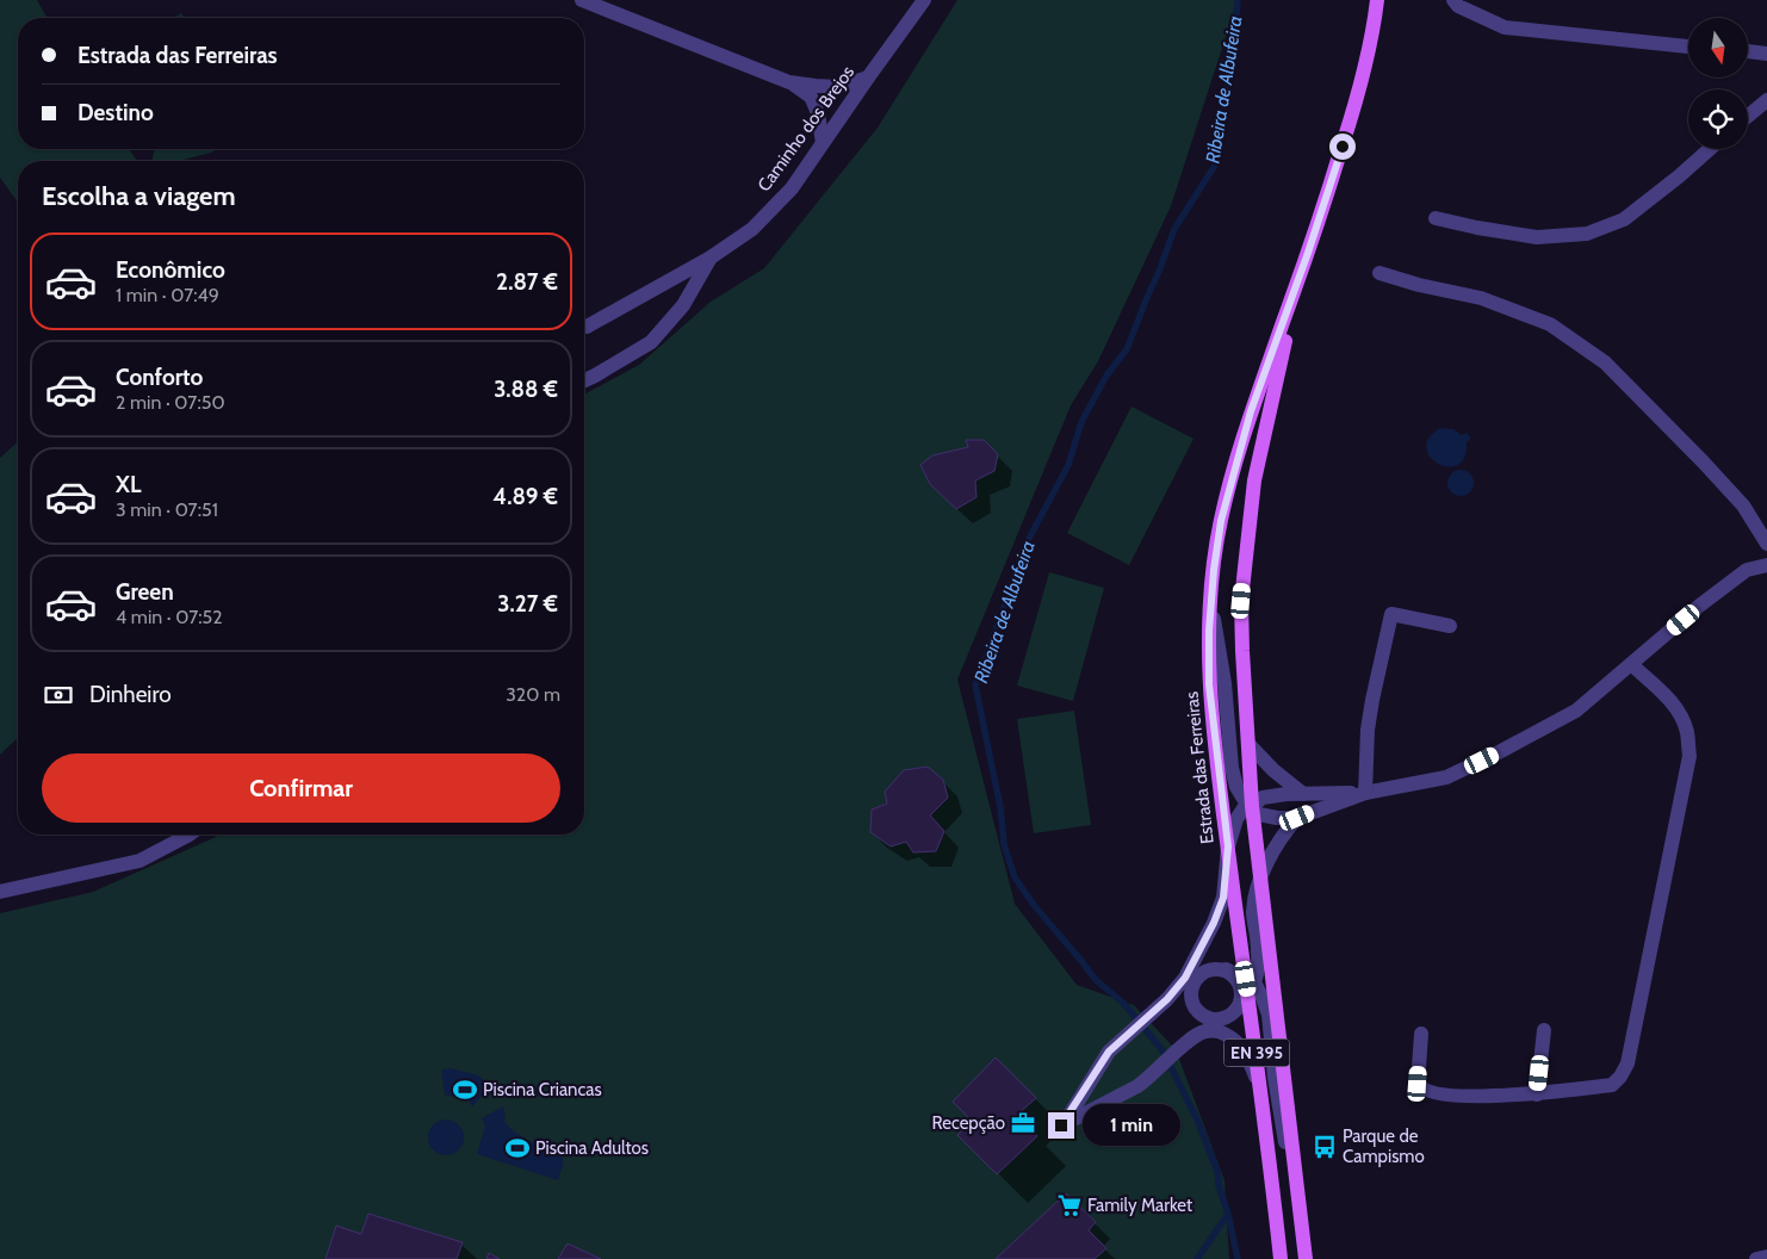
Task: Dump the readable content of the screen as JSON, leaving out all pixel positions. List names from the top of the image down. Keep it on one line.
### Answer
{"streets":{"main road":["Estrada das Ferreiras","EN 395"],"street":["Caminho dos Brejos"]},"water":["Ribeira de Albufeira"],"places":{"sports":["Piscina Criancas","Piscina Adultos"],"office":["Recepção"],"bus stop":["Parque de Campismo"],"supermarket":["Family Market"]},"north":"bottom","page":{"banner":["Estrada das Ferreiras","Destino"],"heading":"Escolha a viagem","list":[{"name":"Econômico","note":"1 min · 07:49","value":"2.87 €"},{"name":"Conforto","note":"2 min · 07:50","value":"3.88 €"},{"name":"XL","note":"3 min · 07:51","value":"4.89 €"},{"name":"Green","note":"4 min · 07:52","value":"3.27 €"}],"pay":["Dinheiro","320 m"],"buttons":"Confirmar","bubble":"1 min"}}
